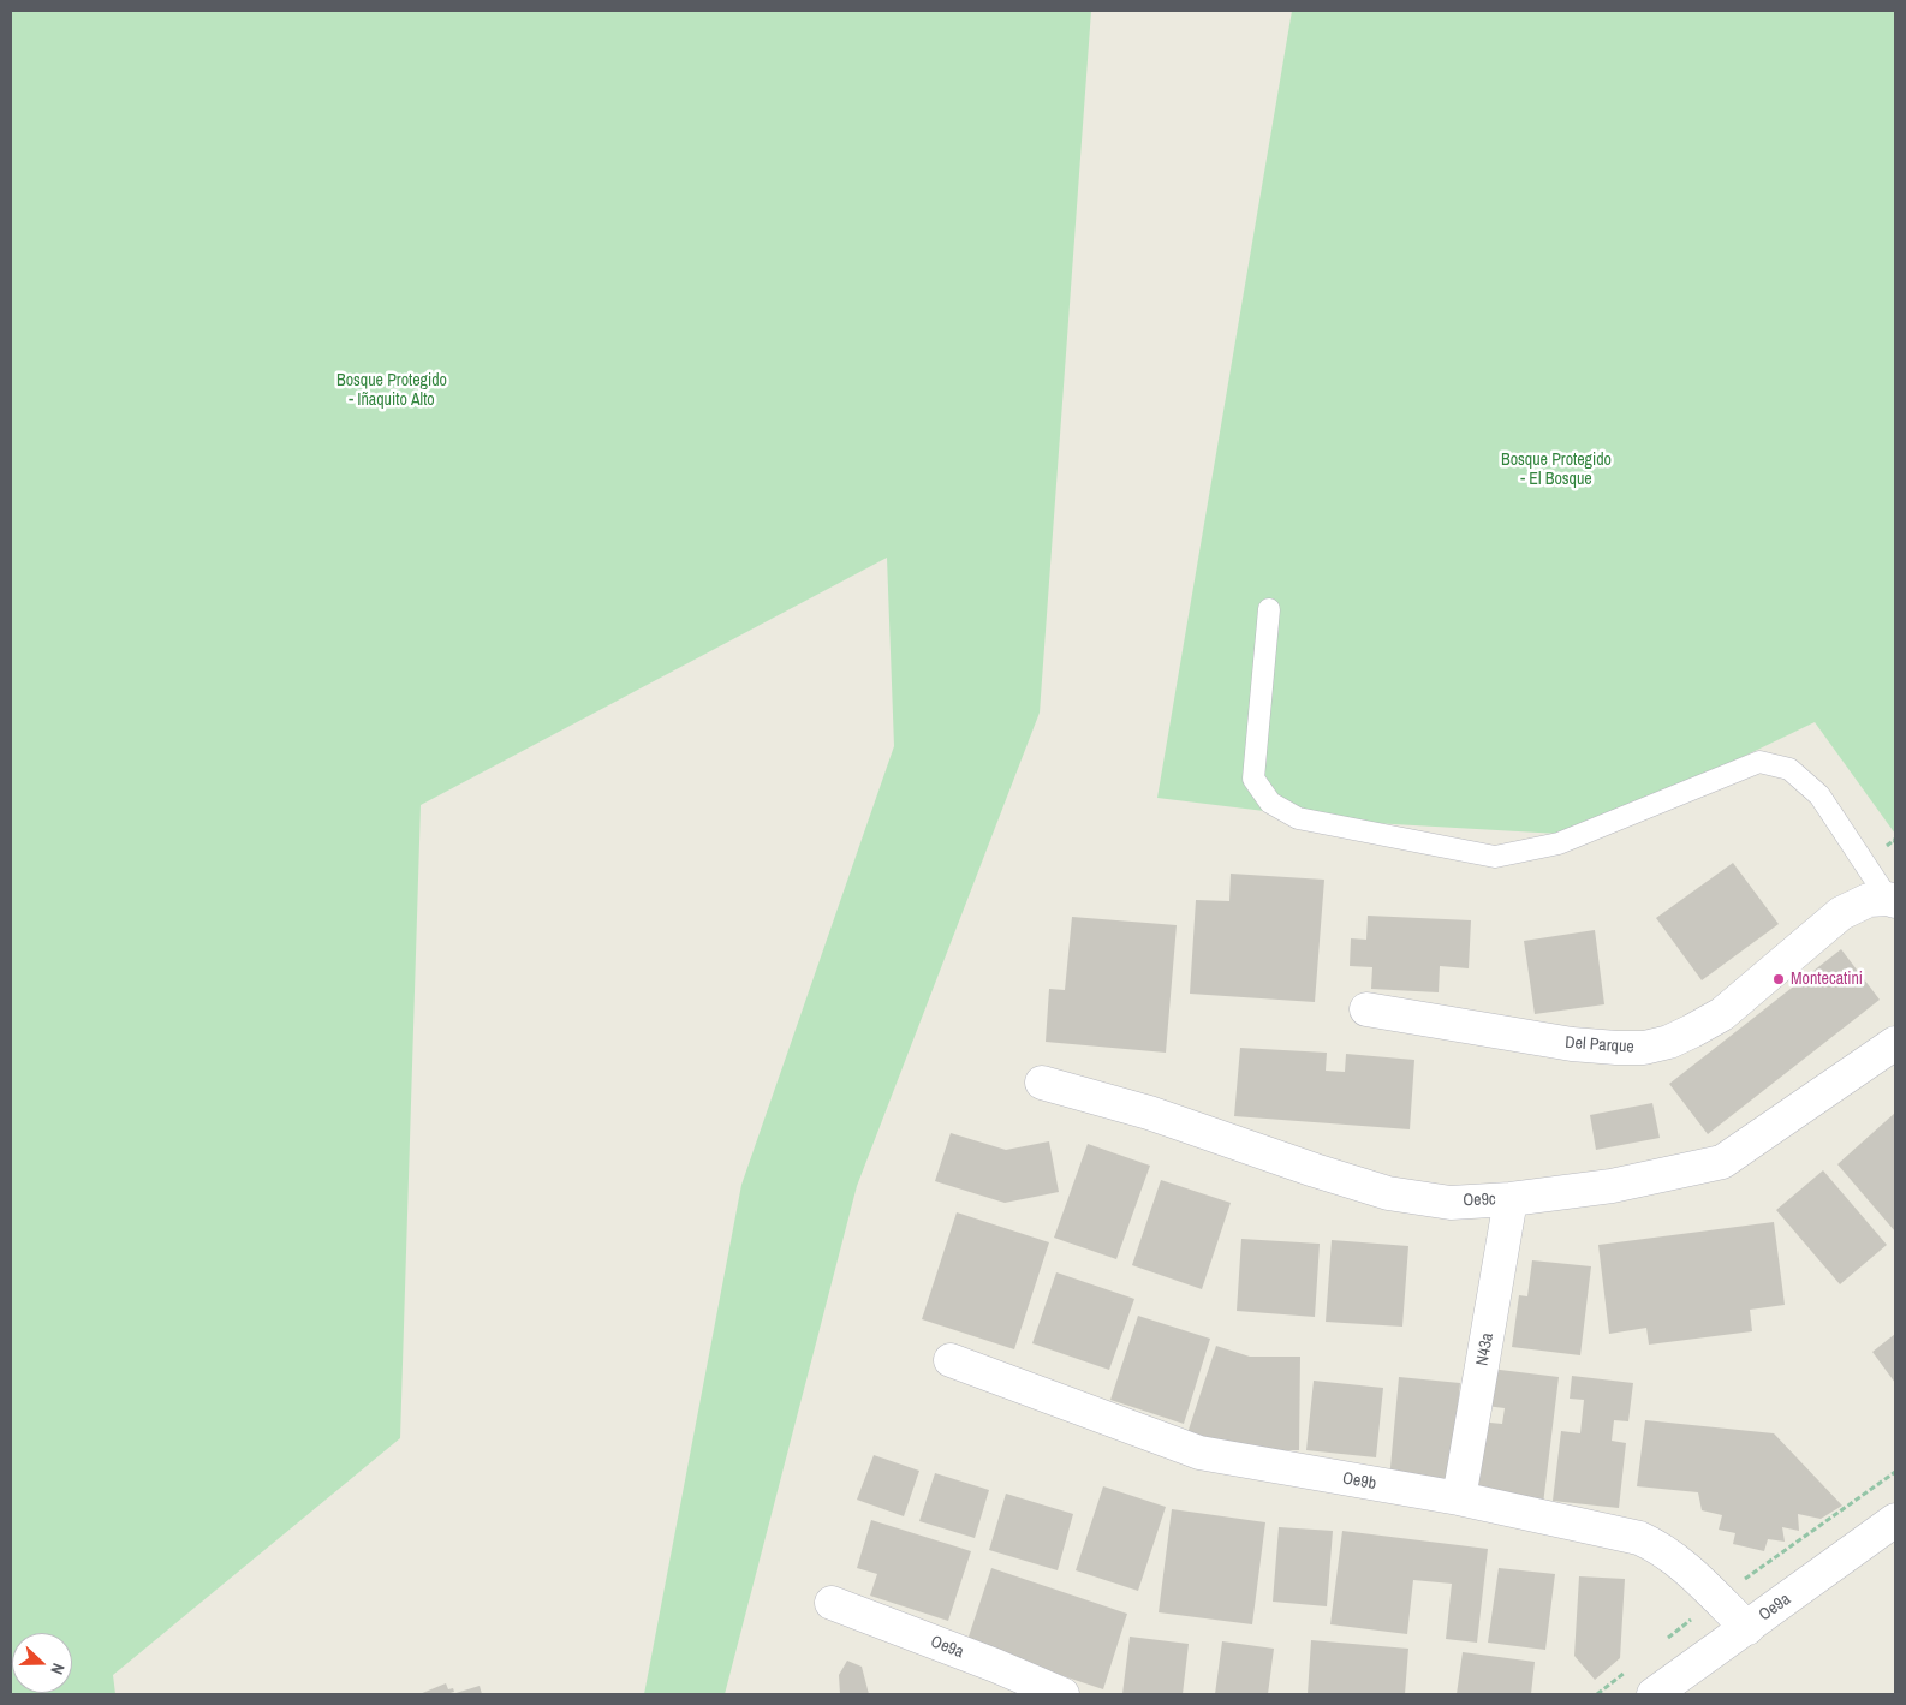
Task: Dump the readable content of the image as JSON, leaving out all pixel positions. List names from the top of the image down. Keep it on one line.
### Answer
{"streets":{"street":["Del Parque","Oe9c","N43a","Oe9b","Oe9a"]},"crossings":[["Oe9c","N43a"],["N43a","Oe9b"],["Oe9b","Oe9a"]],"parks":["Bosque Protegido - Iñaquito Alto","Bosque Protegido - El Bosque"],"places":["Montecatini"],"north":"right"}
